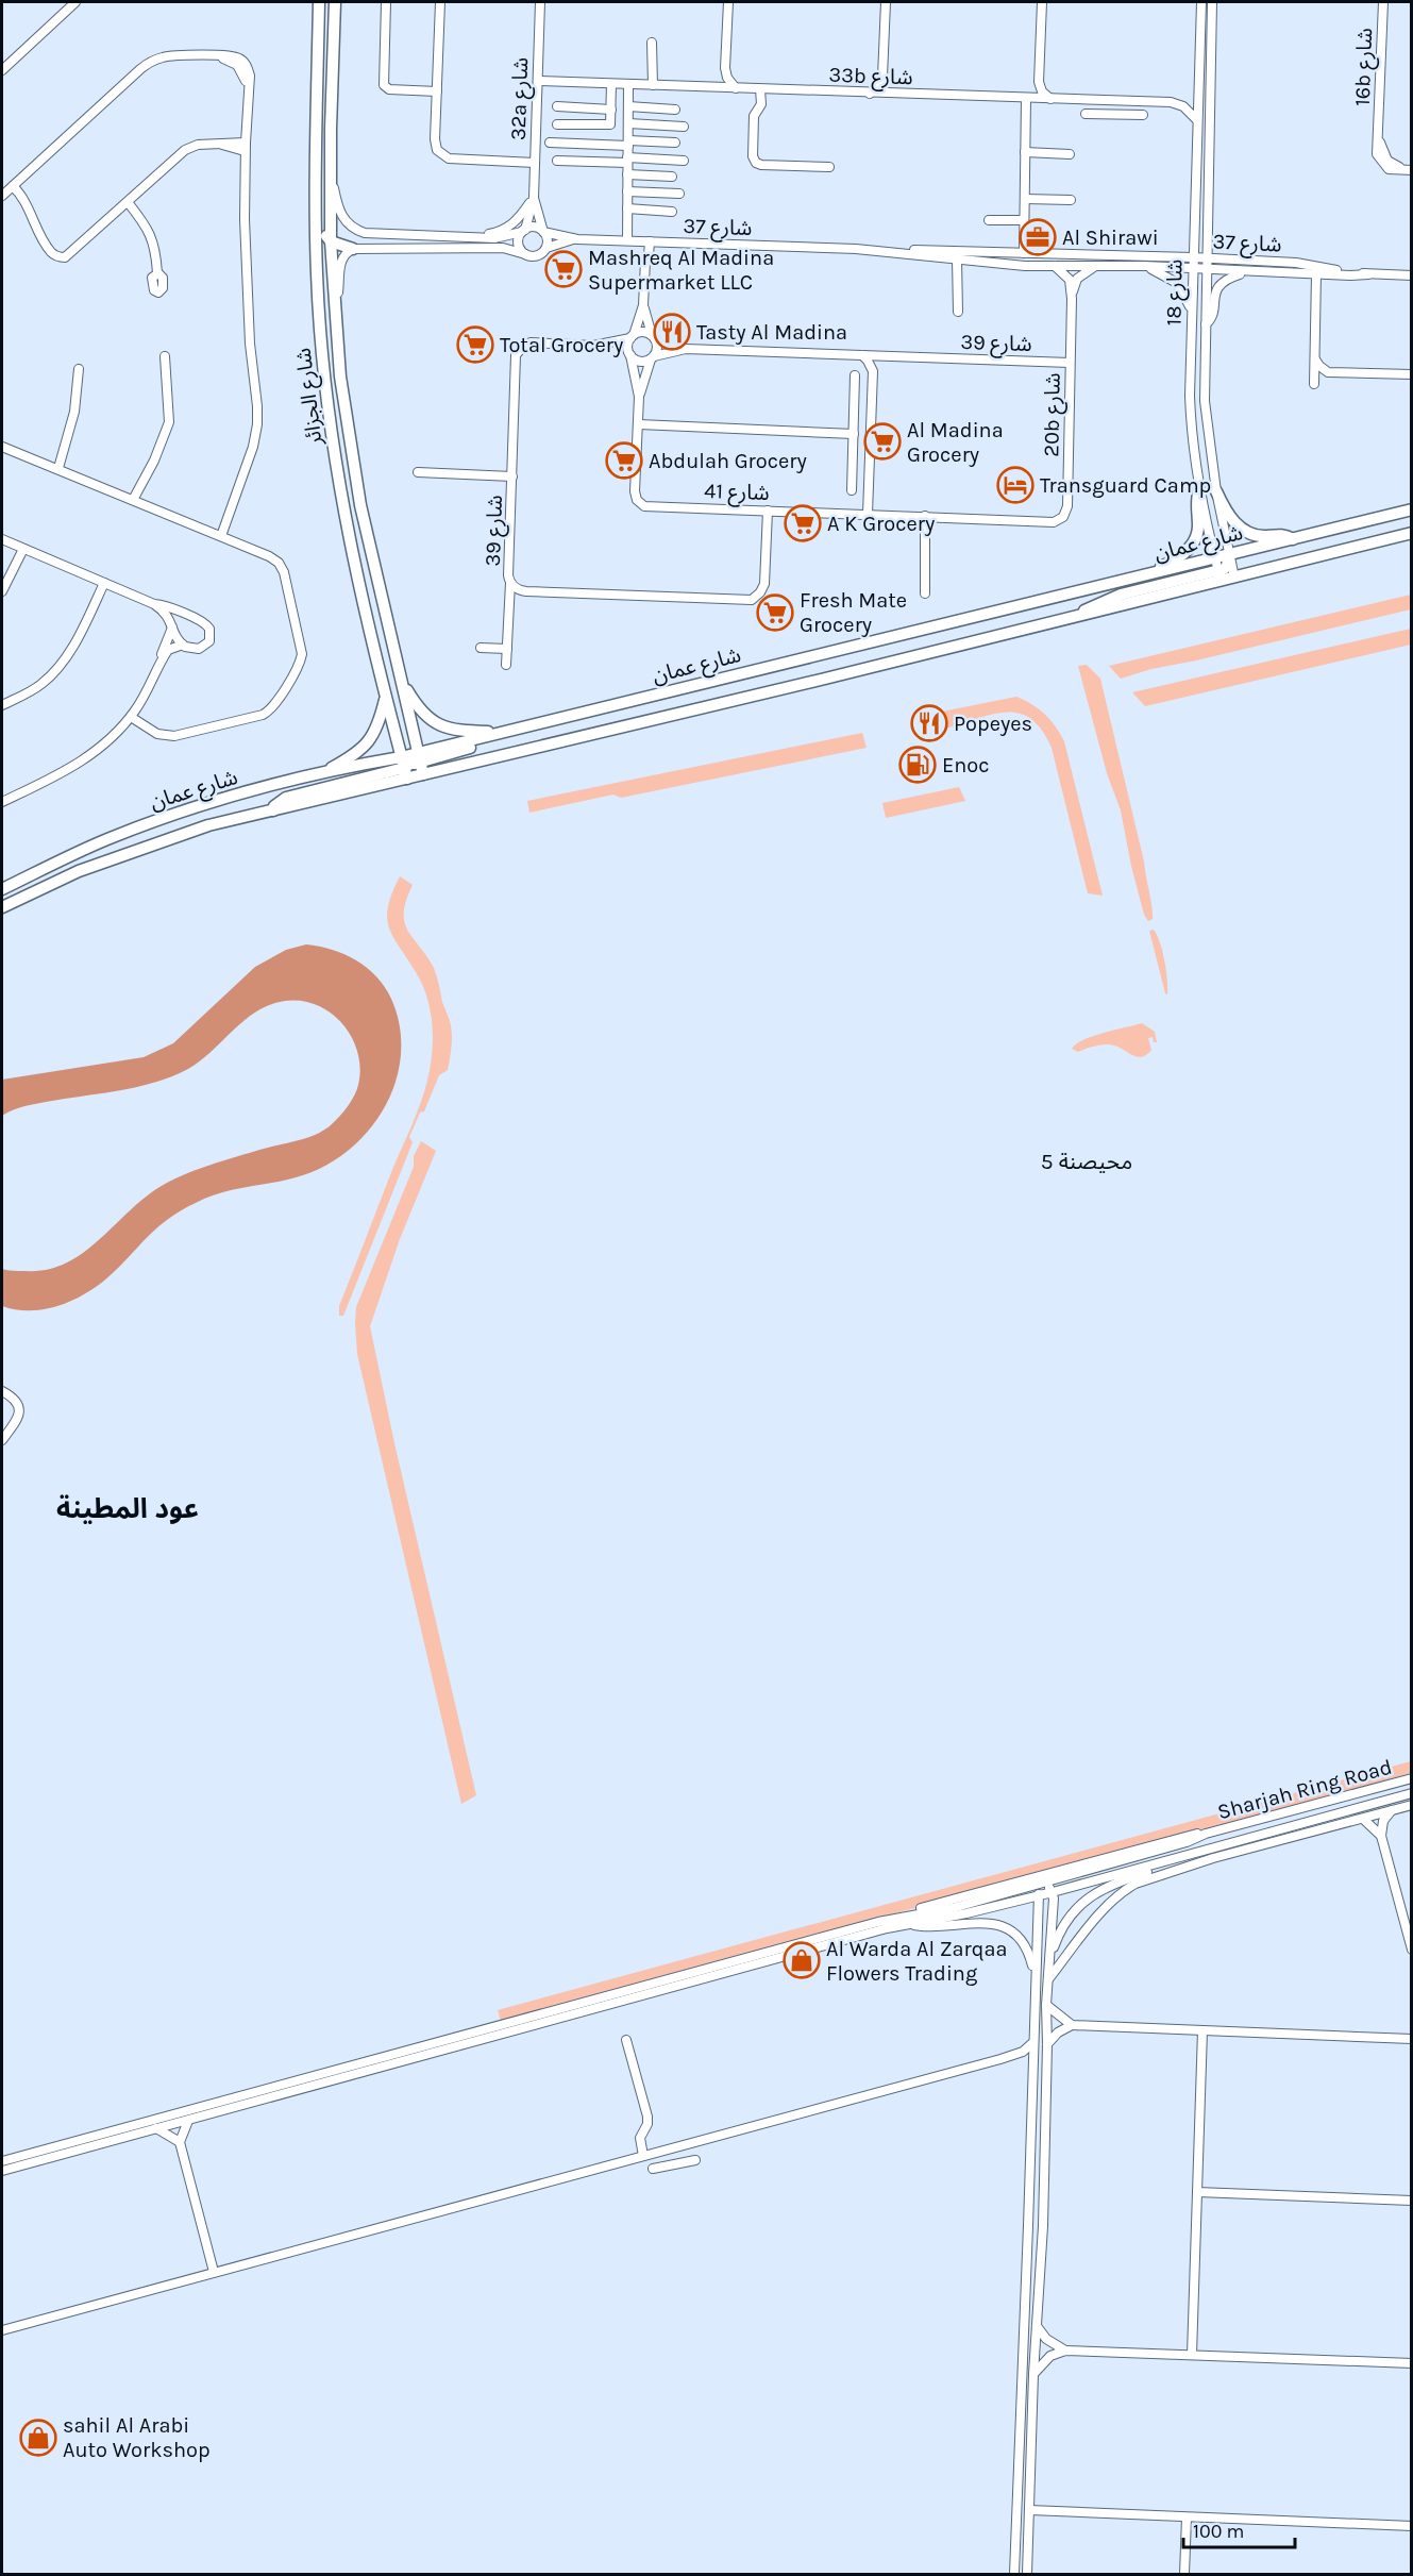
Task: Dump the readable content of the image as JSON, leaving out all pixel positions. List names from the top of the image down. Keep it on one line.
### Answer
{"streets":{"main road":["شارع الجزائر","شارع عمان"],"street":["16b شارع","33b شارع","32a شارع","شارع 37","شارع 18","شارع 39","20b شارع","شارع 41","Sharjah Ring Road"]},"crossings":[["33b شارع","32a شارع"],["33b شارع","شارع 18"],["32a شارع","شارع 37"],["شارع 37","شارع 18"],["شارع 37","20b شارع"],["شارع 18","شارع عمان"],["شارع 39","20b شارع"],["شارع 39","شارع 41"],["شارع الجزائر","شارع عمان"],["20b شارع","شارع 41"]],"districts":["محيصنة 5","عود المطينة"],"places":{"office":["Al Shirawi"],"supermarket":["Mashreq Al Madina Supermarket LLC","Total Grocery","Al Madina Grocery","Abdulah Grocery","A K Grocery","Fresh Mate Grocery"],"restaurant":["Tasty Al Madina","Popeyes"],"hotel":["Transguard Camp"],"fuel station":["Enoc"],"shop":["Al Warda Al Zarqaa Flowers Trading","sahil Al Arabi Auto Workshop"]},"scale_bar":"100 m"}
